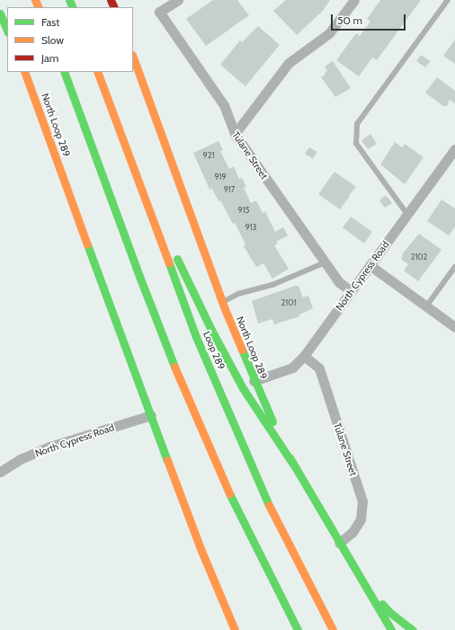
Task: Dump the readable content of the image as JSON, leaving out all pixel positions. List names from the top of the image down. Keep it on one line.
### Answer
{"streets":{"main road":["North Loop 289","Loop 289"],"street":["Tulane Street","North Cypress Road"]},"crossings":[["North Loop 289","Tulane Street"],["North Loop 289","North Cypress Road"],["Tulane Street","North Cypress Road"]],"house_numbers":["921","919","917","915","913","2102","2101"],"legend":["Fast","Slow","Jam"],"scale_bar":"50 m"}
